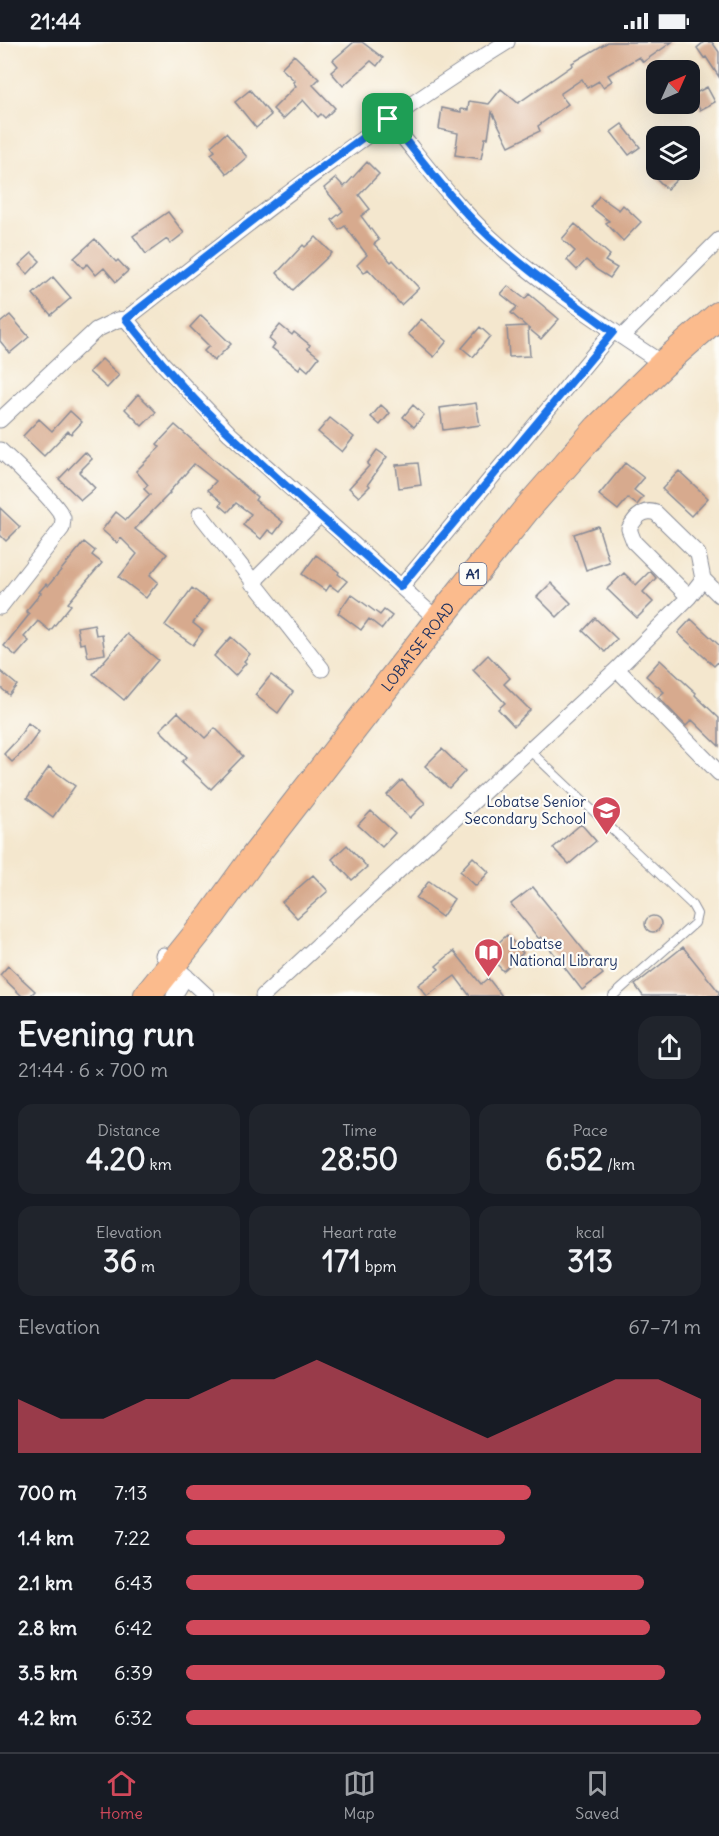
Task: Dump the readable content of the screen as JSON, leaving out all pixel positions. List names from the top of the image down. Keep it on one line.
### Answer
{"streets":{"highway":["A1","LOBATSE ROAD"]},"places":{"school or university":["Lobatse Senior Secondary School"],"library":["Lobatse National Library"]},"north":"top right","page":{"status":"21:44","heading":["Evening run","21:44 · 6 × 700 m"],"stats":[["Distance","4.20 km"],["Time","28:50"],["Pace","6:52 /km"],["Elevation","36 m"],["Heart rate","171 bpm"],["kcal","313"]],"chart":["Elevation","67–71 m"],"list":[{"name":"700 m","note":"7:13"},{"name":"1.4 km","note":"7:22"},{"name":"2.1 km","note":"6:43"},{"name":"2.8 km","note":"6:42"},{"name":"3.5 km","note":"6:39"},{"name":"4.2 km","note":"6:32"}],"tabs":["Home","Map","Saved"]}}
